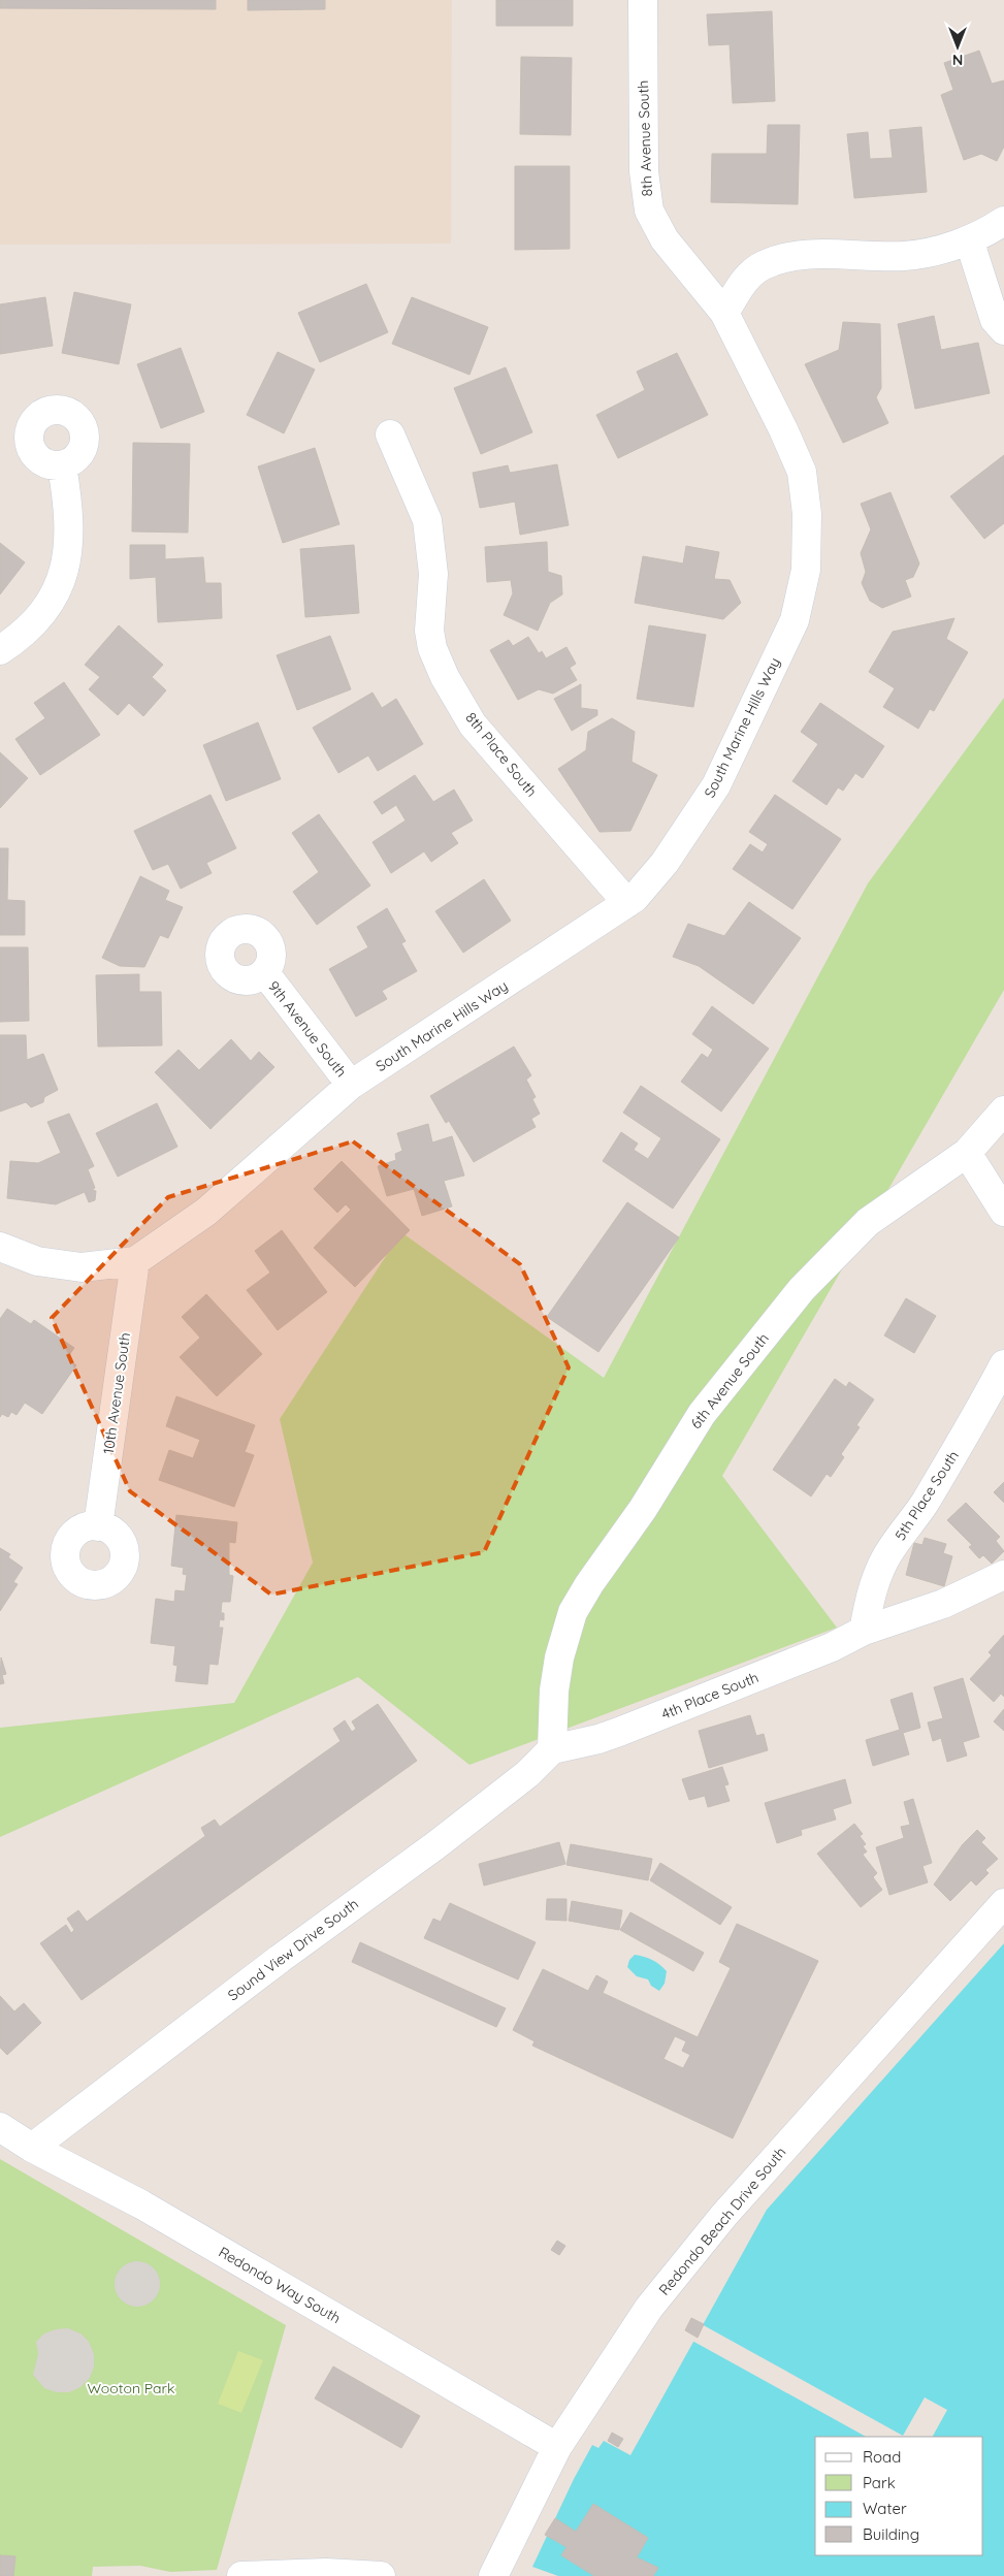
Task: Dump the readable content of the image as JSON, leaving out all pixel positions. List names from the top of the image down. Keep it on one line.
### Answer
{"streets":{"street":["8th Avenue South","South Marine Hills Way","8th Place South","9th Avenue South","6th Avenue South","10th Avenue South","5th Place South","4th Place South","Sound View Drive South","Redondo Beach Drive South","Redondo Way South"]},"crossings":[["8th Avenue South","South Marine Hills Way"],["South Marine Hills Way","8th Place South"],["South Marine Hills Way","9th Avenue South"],["South Marine Hills Way","10th Avenue South"],["6th Avenue South","4th Place South"],["6th Avenue South","Sound View Drive South"],["5th Place South","4th Place South"],["4th Place South","Sound View Drive South"],["Sound View Drive South","Redondo Way South"],["Redondo Beach Drive South","Redondo Way South"]],"parks":["Wooton Park"],"legend":["Road","Park","Water","Building"],"north":"bottom"}
